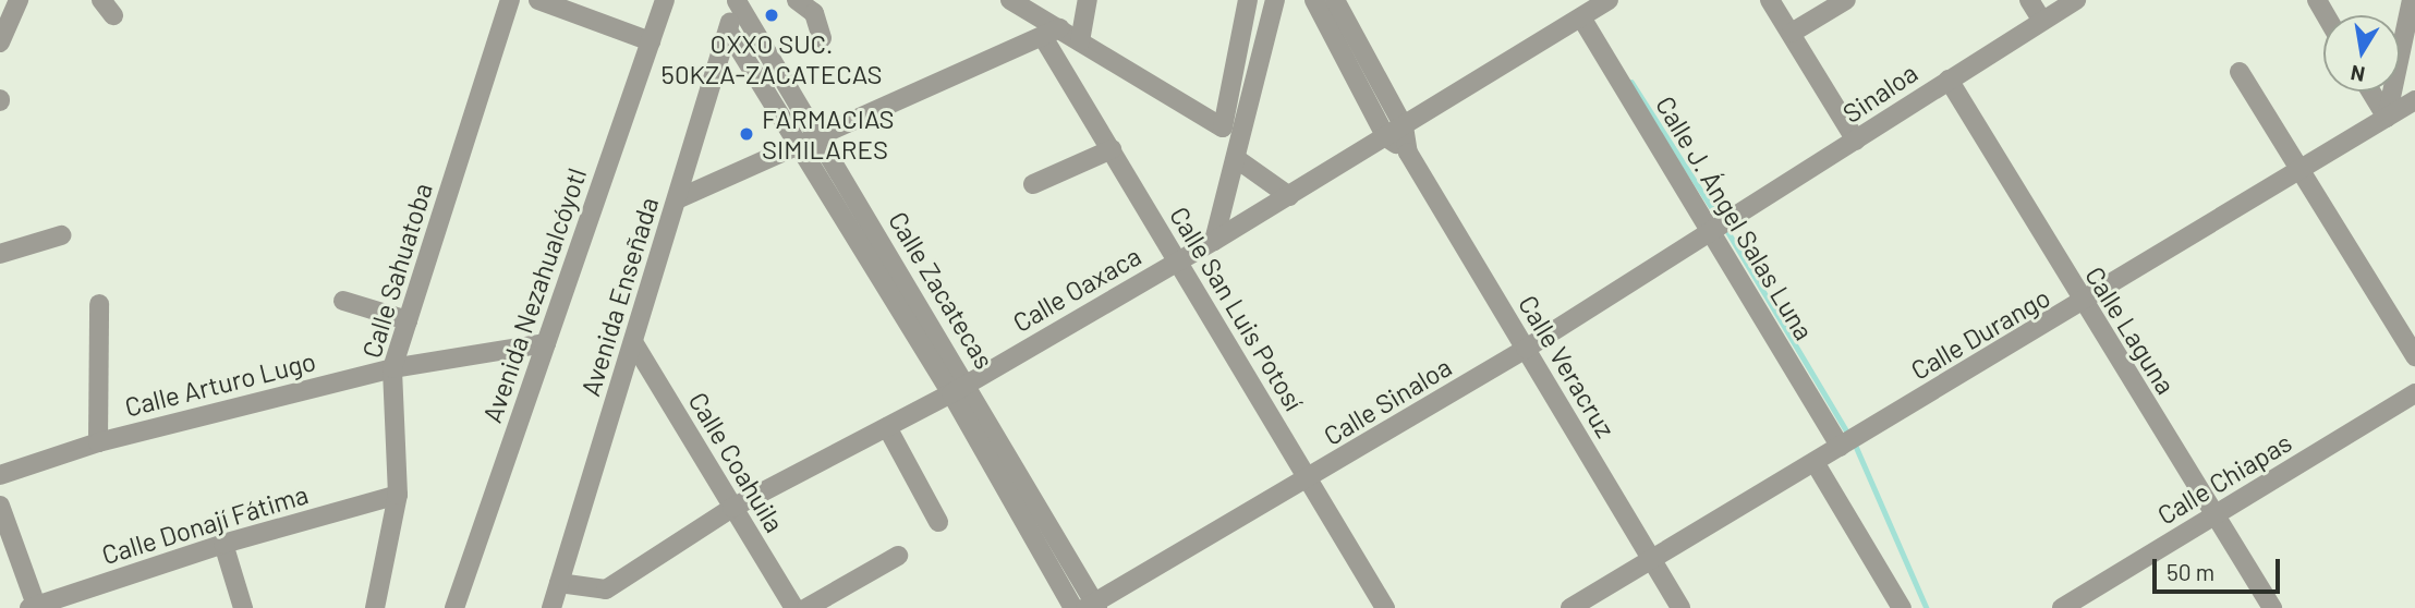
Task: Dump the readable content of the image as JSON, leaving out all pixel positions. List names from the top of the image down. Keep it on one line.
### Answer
{"streets":{"street":["Sinaloa","Calle J. Ángel Salas Luna","Calle Sahuatoba","Calle Oaxaca","Calle Zacatecas","Avenida Nezahualcóyotl","Avenida Enseñada","Calle San Luis Potosí","Calle Laguna","Calle Durango","Calle Veracruz","Calle Arturo Lugo","Calle Sinaloa","Calle Coahuila","Calle Chiapas","Calle Donají Fátima"]},"crossings":[["Sinaloa","Calle J. Ángel Salas Luna"],["Sinaloa","Calle Laguna"],["Sinaloa","Calle Sinaloa"],["Calle J. Ángel Salas Luna","Calle Oaxaca"],["Calle J. Ángel Salas Luna","Calle Durango"],["Calle J. Ángel Salas Luna","Calle Sinaloa"],["Calle Sahuatoba","Calle Arturo Lugo"],["Calle Sahuatoba","Calle Donají Fátima"],["Calle Oaxaca","Calle Zacatecas"],["Calle Oaxaca","Avenida Enseñada"],["Calle Oaxaca","Calle San Luis Potosí"],["Calle Oaxaca","Calle Veracruz"],["Calle Oaxaca","Calle Coahuila"],["Calle Zacatecas","Avenida Enseñada"],["Calle Zacatecas","Calle Sinaloa"],["Avenida Nezahualcóyotl","Calle Arturo Lugo"],["Avenida Enseñada","Calle Coahuila"],["Calle San Luis Potosí","Calle Sinaloa"],["Calle Laguna","Calle Durango"],["Calle Laguna","Calle Chiapas"],["Calle Durango","Calle Veracruz"],["Calle Veracruz","Calle Sinaloa"]],"places":["OXXO SUC. 50KZA-ZACATECAS","FARMACIAS SIMILARES"],"scale_bar":"50 m","north":"bottom"}
